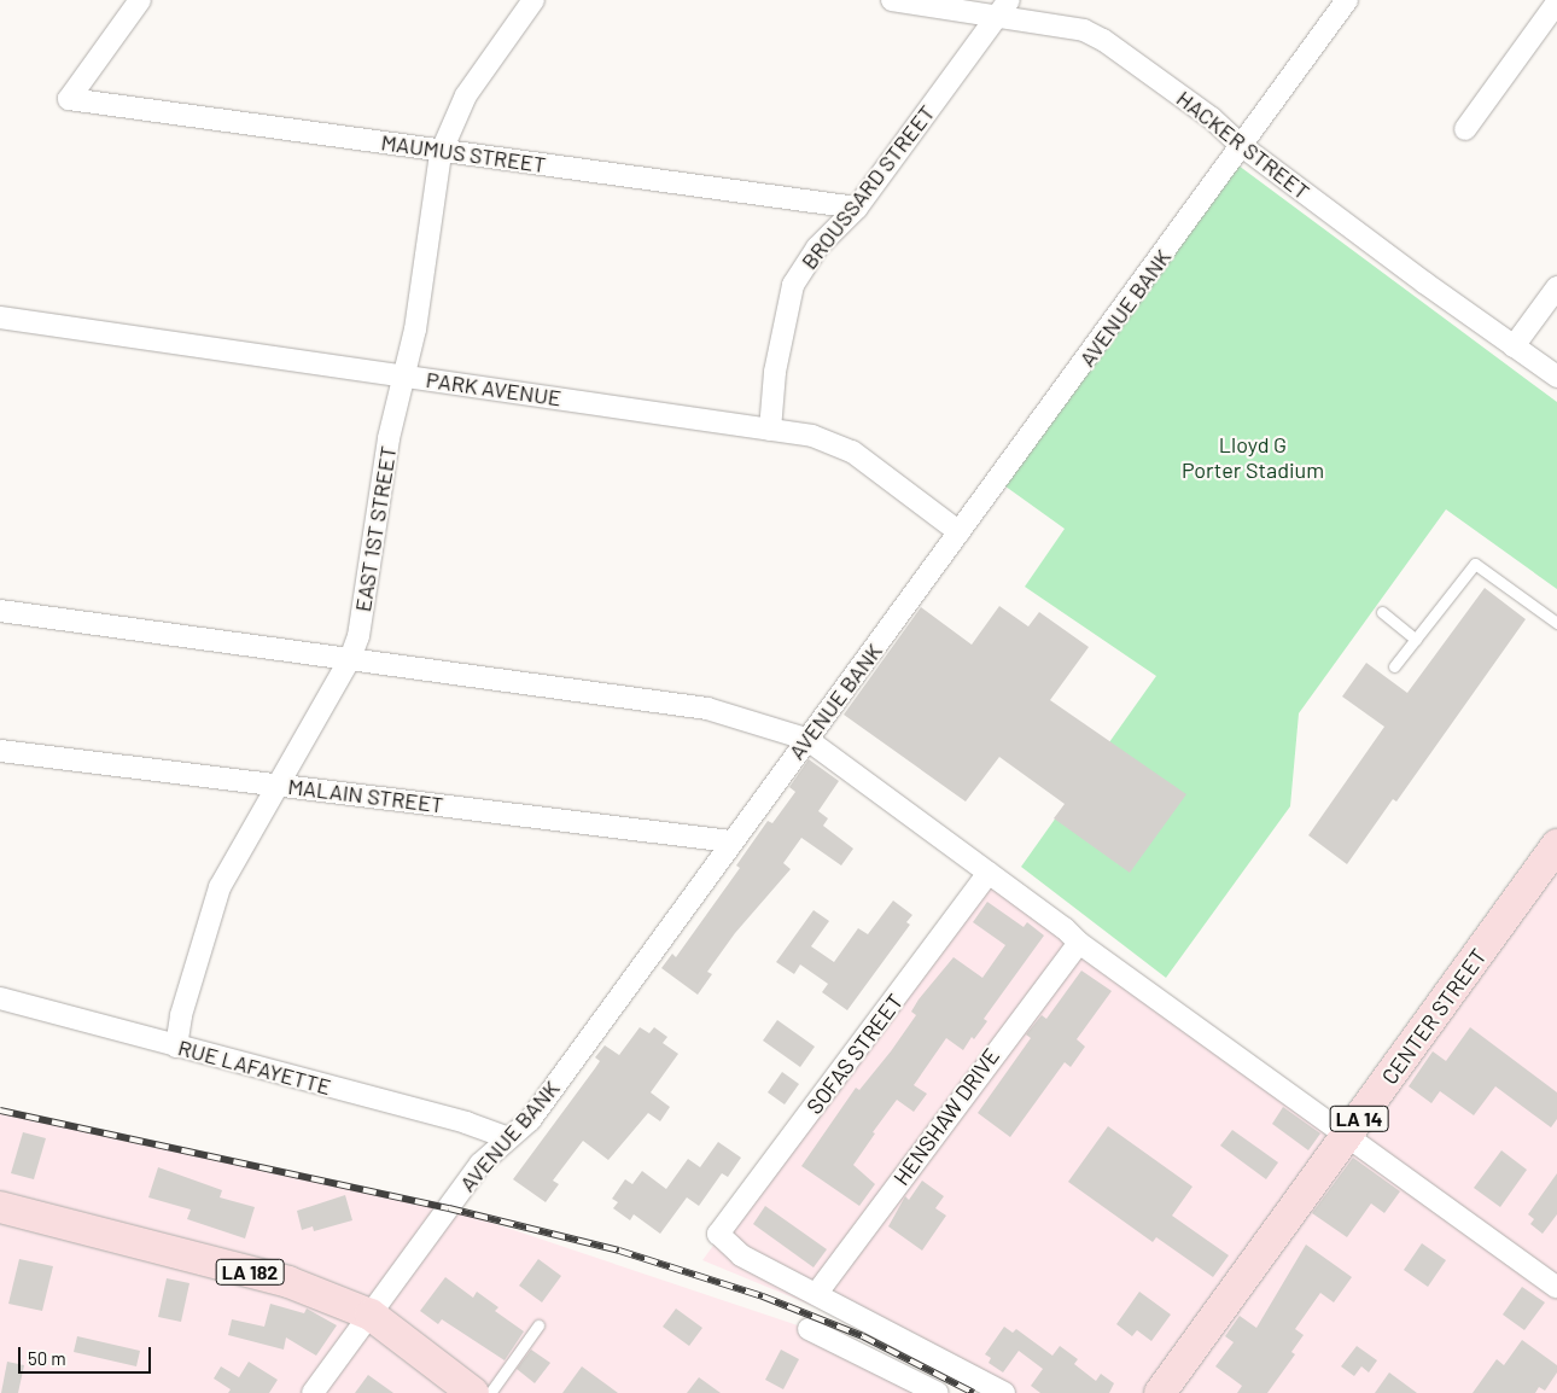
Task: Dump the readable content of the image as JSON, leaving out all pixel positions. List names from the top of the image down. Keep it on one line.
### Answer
{"streets":{"main road":["CENTER STREET","LA 14","LA 182"],"street":["HACKER STREET","MAUMUS STREET","BROUSSARD STREET","AVENUE BANK","PARK AVENUE","EAST 1ST STREET","MALAIN STREET","SOFAS STREET","RUE LAFAYETTE","HENSHAW DRIVE"]},"crossings":[["HACKER STREET","BROUSSARD STREET"],["HACKER STREET","AVENUE BANK"],["MAUMUS STREET","BROUSSARD STREET"],["MAUMUS STREET","EAST 1ST STREET"],["BROUSSARD STREET","PARK AVENUE"],["AVENUE BANK","PARK AVENUE"],["AVENUE BANK","MALAIN STREET"],["AVENUE BANK","RUE LAFAYETTE"],["AVENUE BANK","LA 182"],["PARK AVENUE","EAST 1ST STREET"],["EAST 1ST STREET","MALAIN STREET"],["EAST 1ST STREET","RUE LAFAYETTE"],["SOFAS STREET","HENSHAW DRIVE"]],"parks":["Lloyd G Porter Stadium"],"scale_bar":"50 m"}
